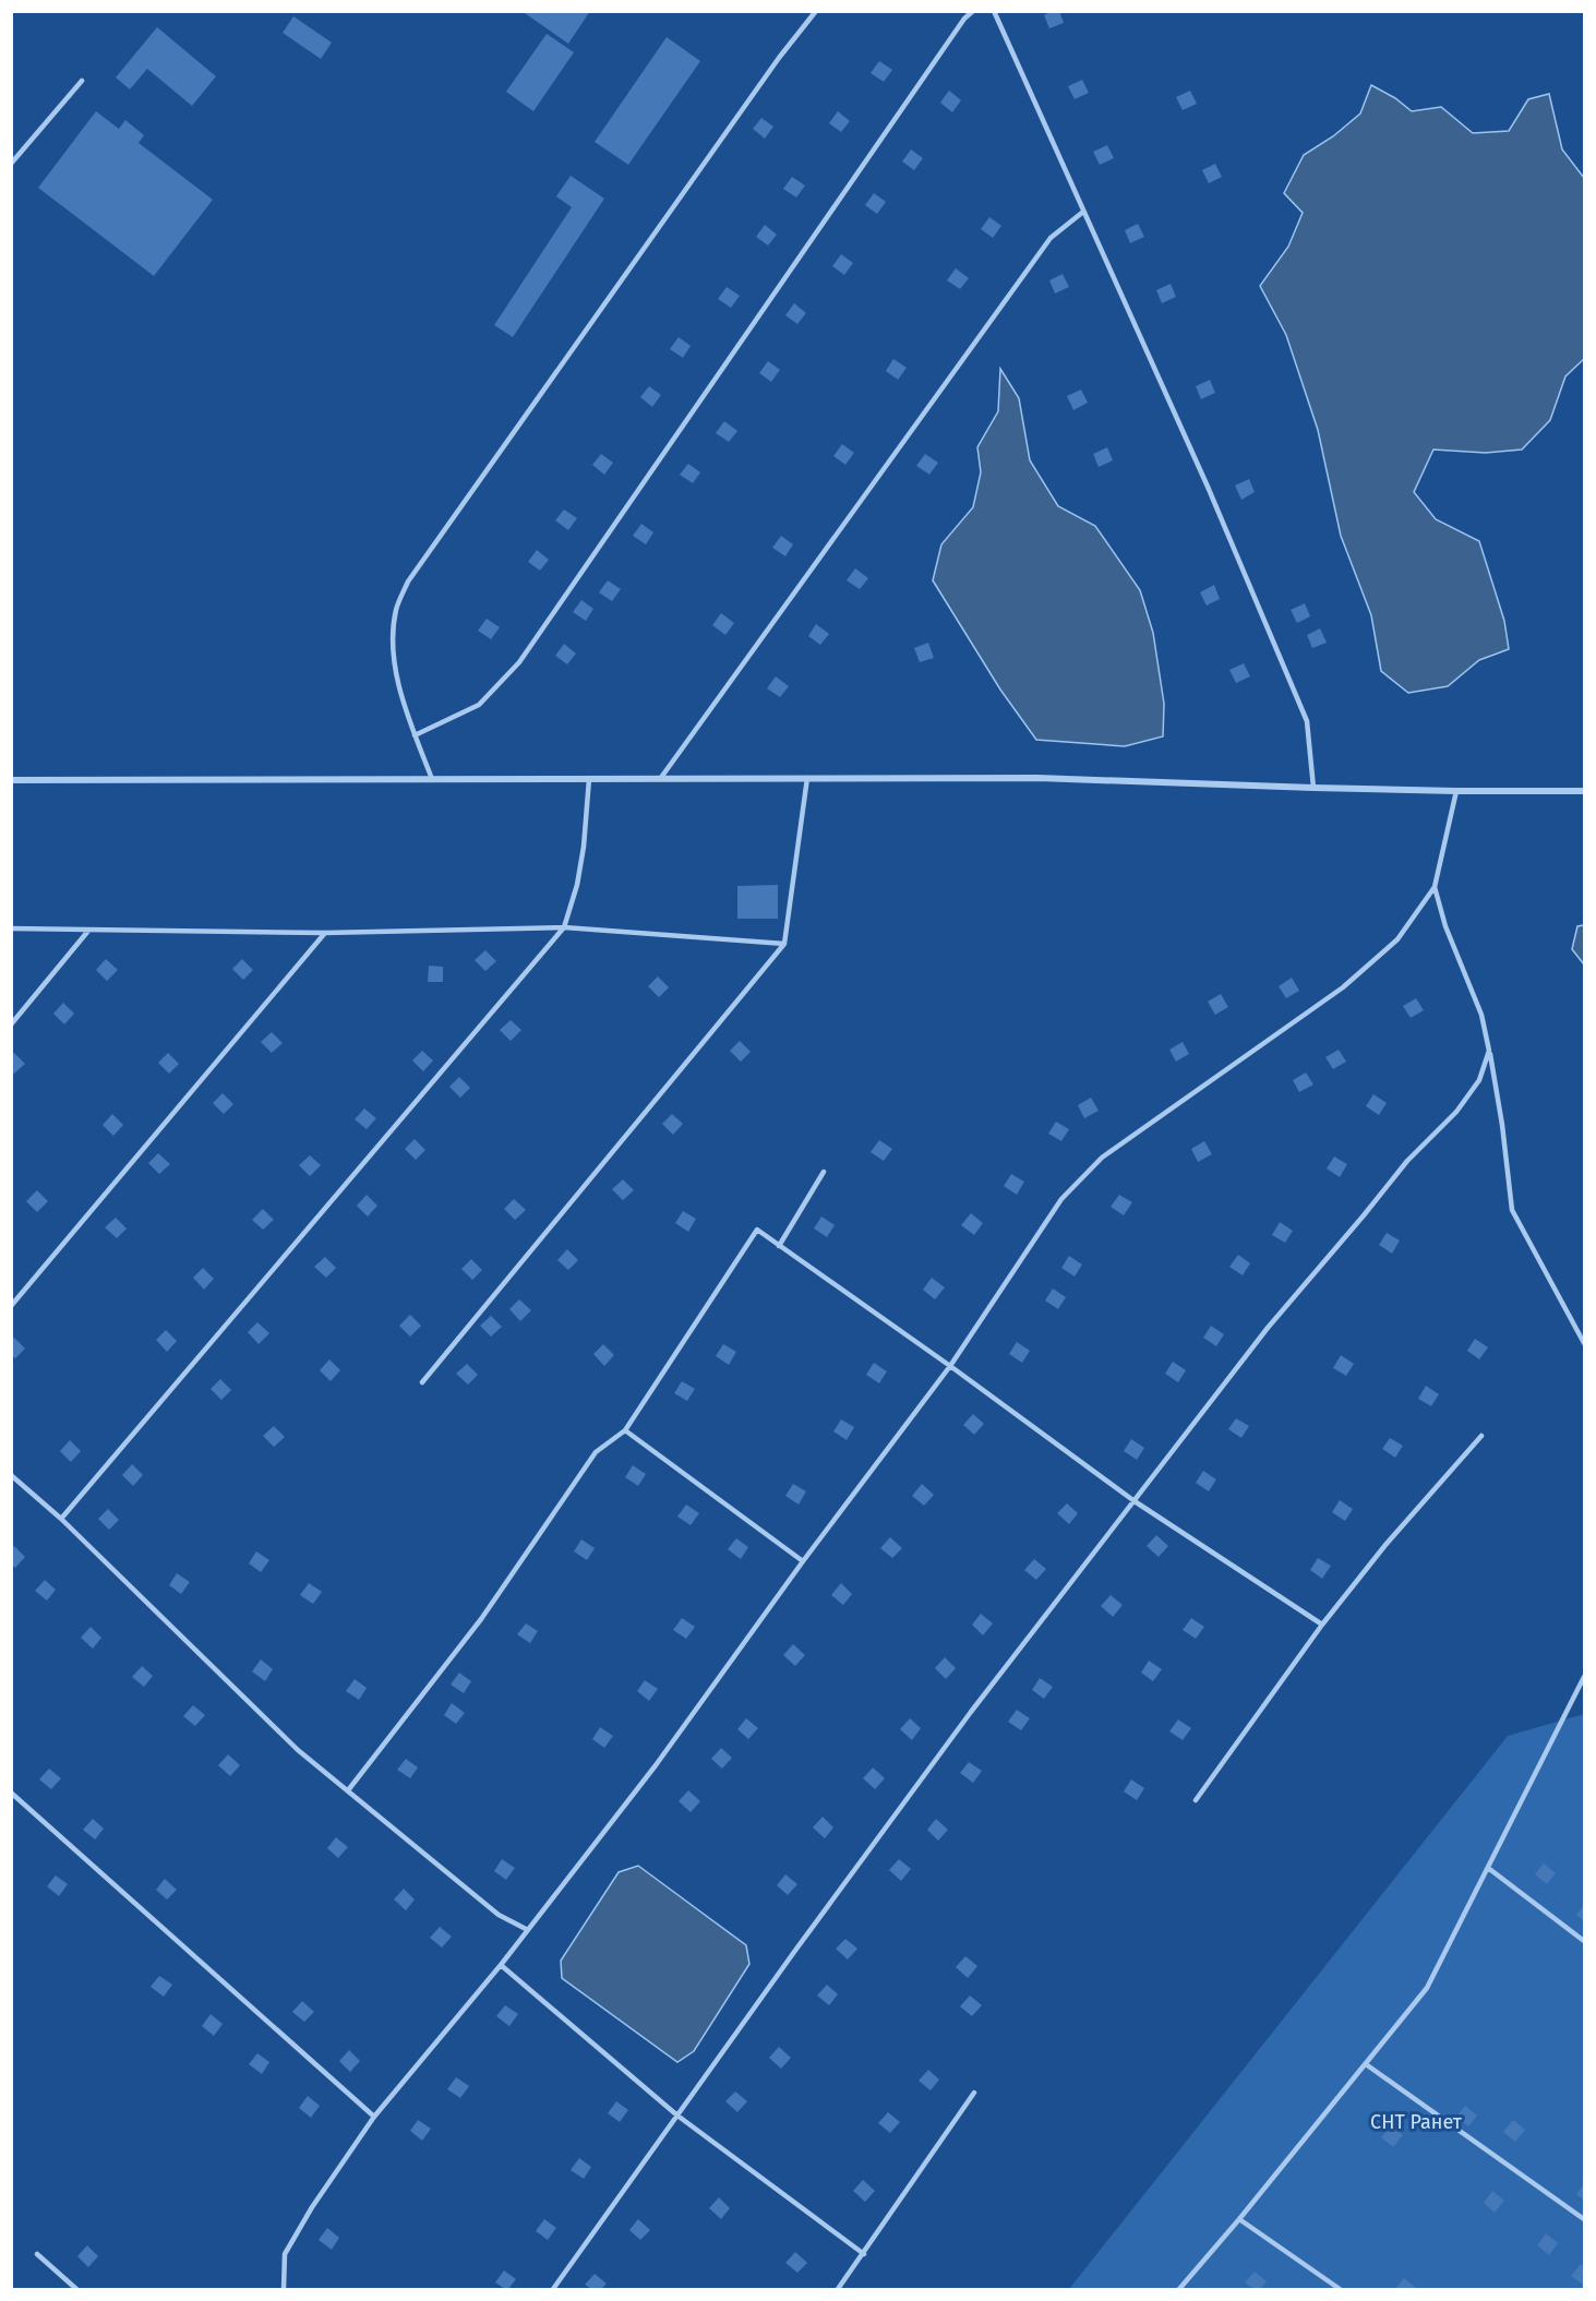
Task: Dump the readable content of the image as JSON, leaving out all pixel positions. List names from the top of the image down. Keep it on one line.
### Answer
{"parks":["СНТ Ранет"]}
